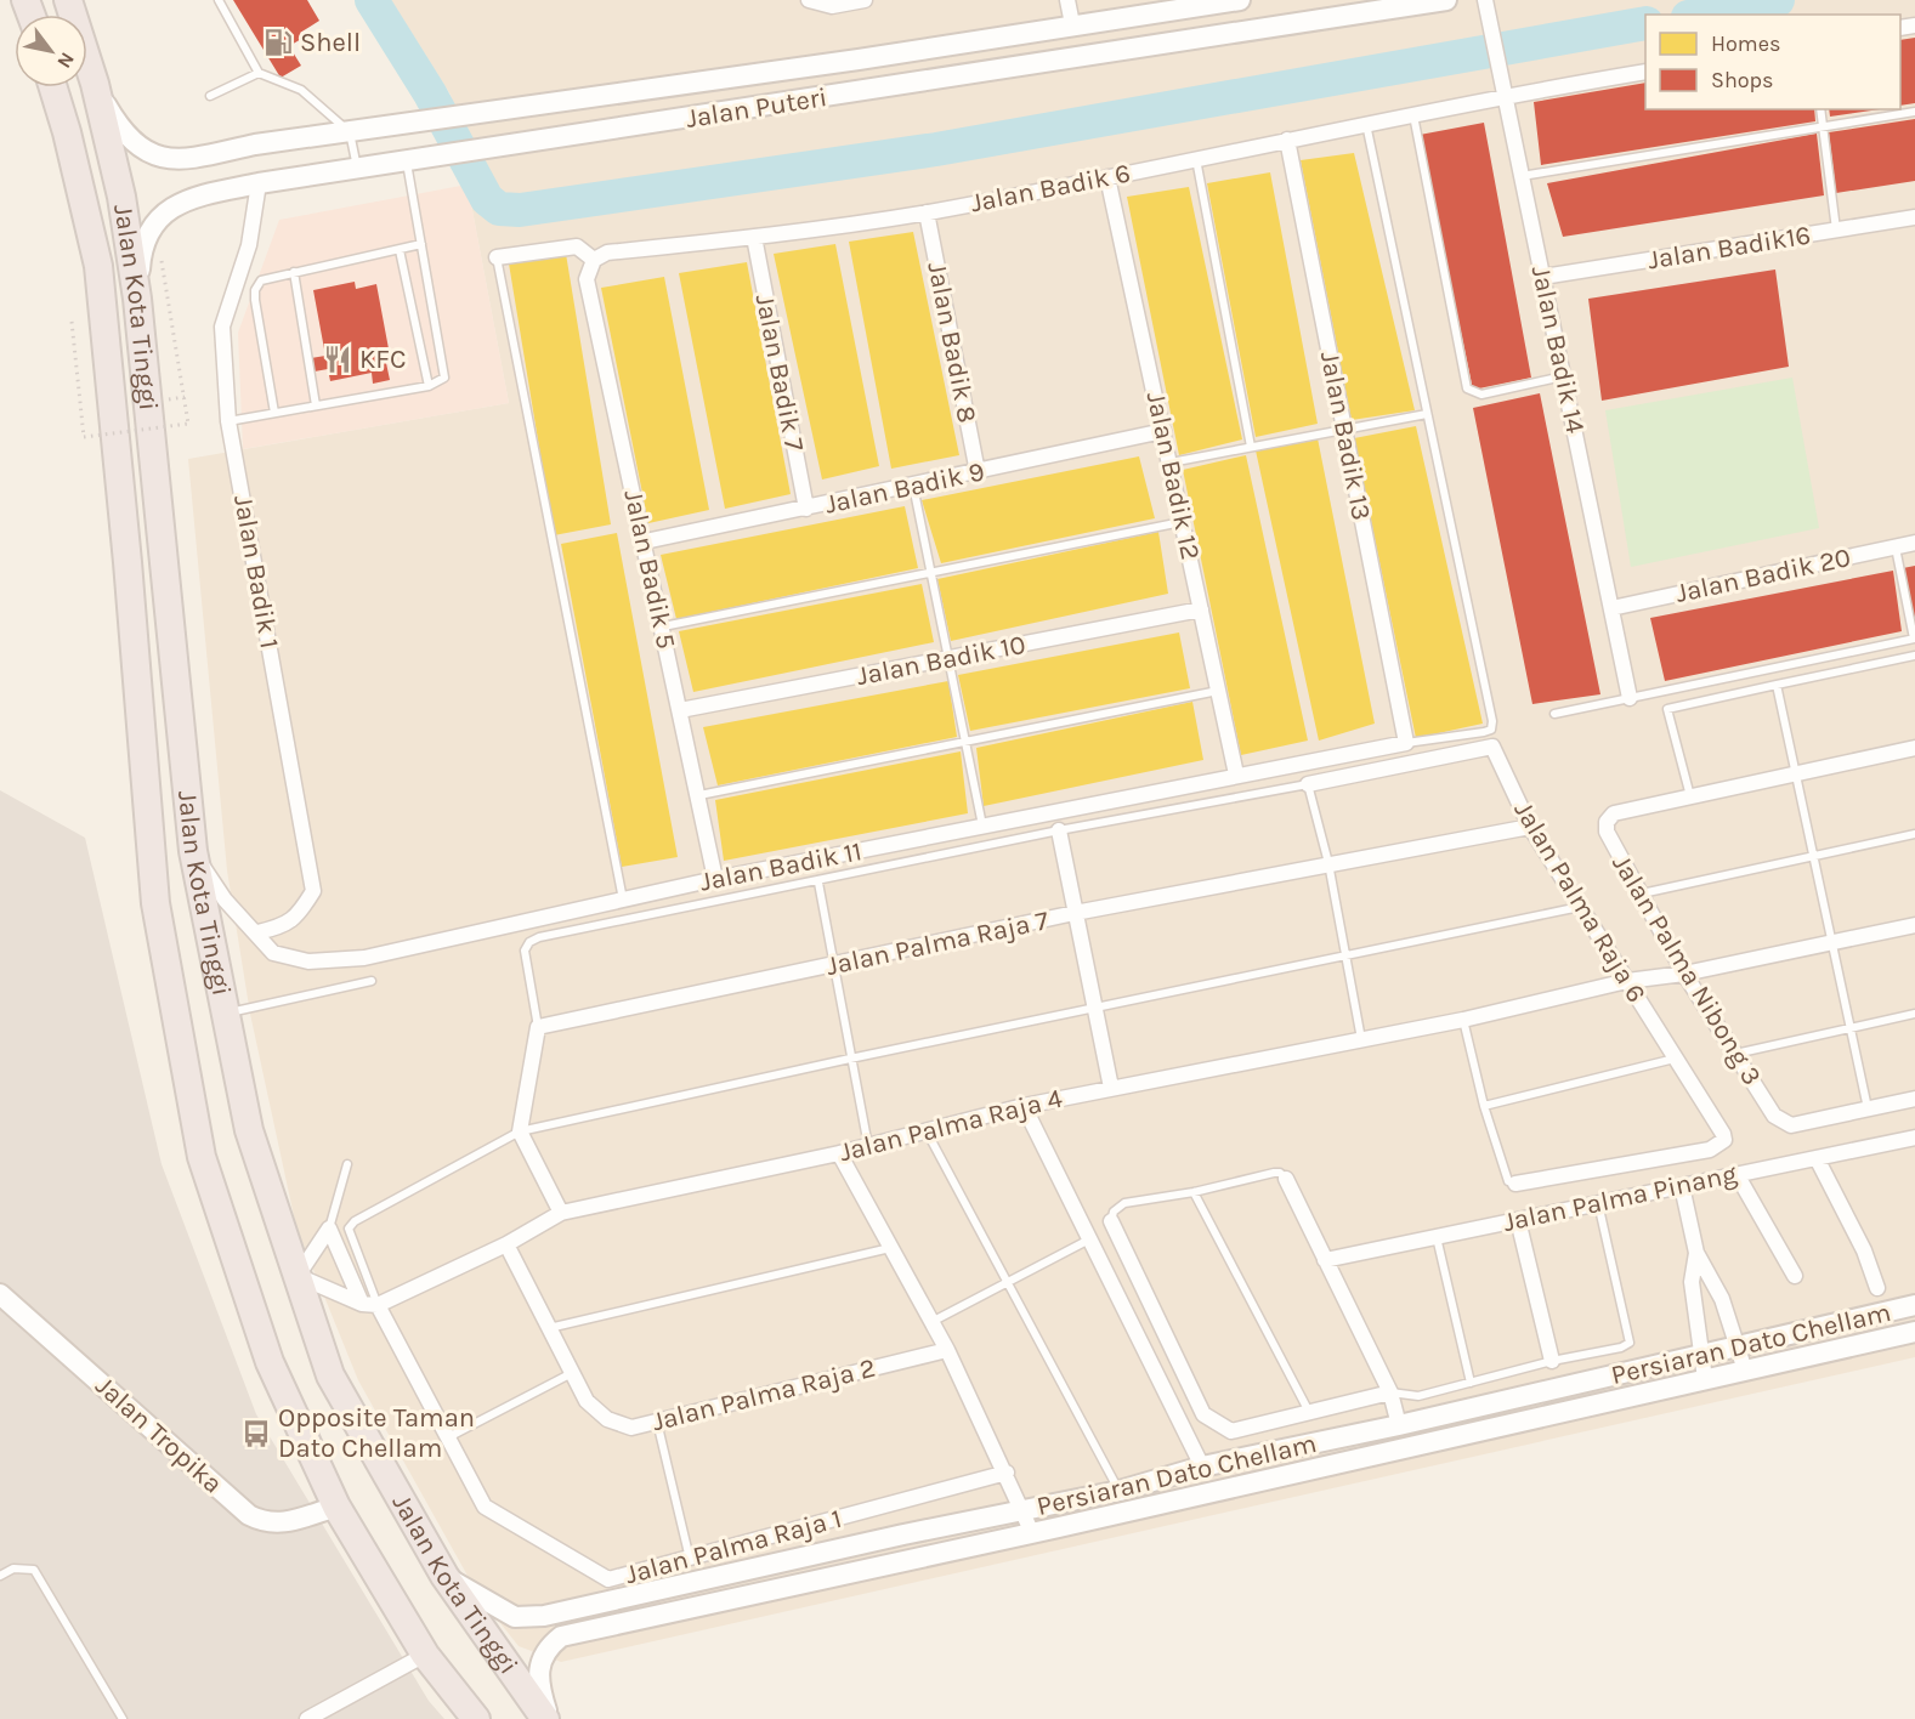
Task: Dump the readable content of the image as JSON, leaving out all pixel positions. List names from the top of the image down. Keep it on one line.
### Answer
{"streets":{"highway":["Jalan Kota Tinggi"],"street":["Jalan Puteri","Jalan Badik 6","Jalan Badik16","Jalan Badik 8","Jalan Badik 14","Jalan Badik 7","Jalan Badik 13","Jalan Badik 12","Jalan Badik 9","Jalan Badik 5","Jalan Badik 1","Jalan Badik 20","Jalan Badik 10","Jalan Badik 11","Jalan Palma Raja 6","Jalan Palma Raja 7","Jalan Palma Nibong 3","Jalan Palma Raja 4","Jalan Palma Pinang","Persiaran Dato Chellam","Jalan Palma Raja 2","Jalan Tropika","Jalan Palma Raja 1"]},"crossings":[["Jalan Puteri","Jalan Kota Tinggi"],["Jalan Puteri","Jalan Badik 1"],["Jalan Badik 6","Jalan Badik 8"],["Jalan Badik 6","Jalan Badik 14"],["Jalan Badik 6","Jalan Badik 7"],["Jalan Badik 6","Jalan Badik 13"],["Jalan Badik 6","Jalan Badik 12"],["Jalan Badik 6","Jalan Badik 5"],["Jalan Badik16","Jalan Badik 14"],["Jalan Kota Tinggi","Jalan Badik 11"],["Jalan Kota Tinggi","Jalan Palma Raja 4"],["Jalan Kota Tinggi","Persiaran Dato Chellam"],["Jalan Kota Tinggi","Jalan Tropika"],["Jalan Badik 8","Jalan Badik 9"],["Jalan Badik 14","Jalan Badik 20"],["Jalan Badik 7","Jalan Badik 9"],["Jalan Badik 13","Jalan Badik 11"],["Jalan Badik 12","Jalan Badik 9"],["Jalan Badik 12","Jalan Badik 10"],["Jalan Badik 12","Jalan Badik 11"],["Jalan Badik 9","Jalan Badik 5"],["Jalan Badik 5","Jalan Badik 10"],["Jalan Badik 5","Jalan Badik 11"],["Jalan Badik 1","Jalan Badik 11"],["Jalan Palma Raja 6","Jalan Palma Raja 7"],["Jalan Palma Raja 6","Jalan Palma Raja 4"],["Jalan Palma Nibong 3","Jalan Palma Raja 4"],["Jalan Palma Raja 4","Jalan Palma Raja 2"],["Jalan Palma Raja 4","Jalan Palma Raja 1"]],"places":{"fuel station":["Shell"],"restaurant":["KFC"],"bus stop":["Opposite Taman Dato Chellam"]},"legend":["Homes","Shops"],"north":"bottom right"}
